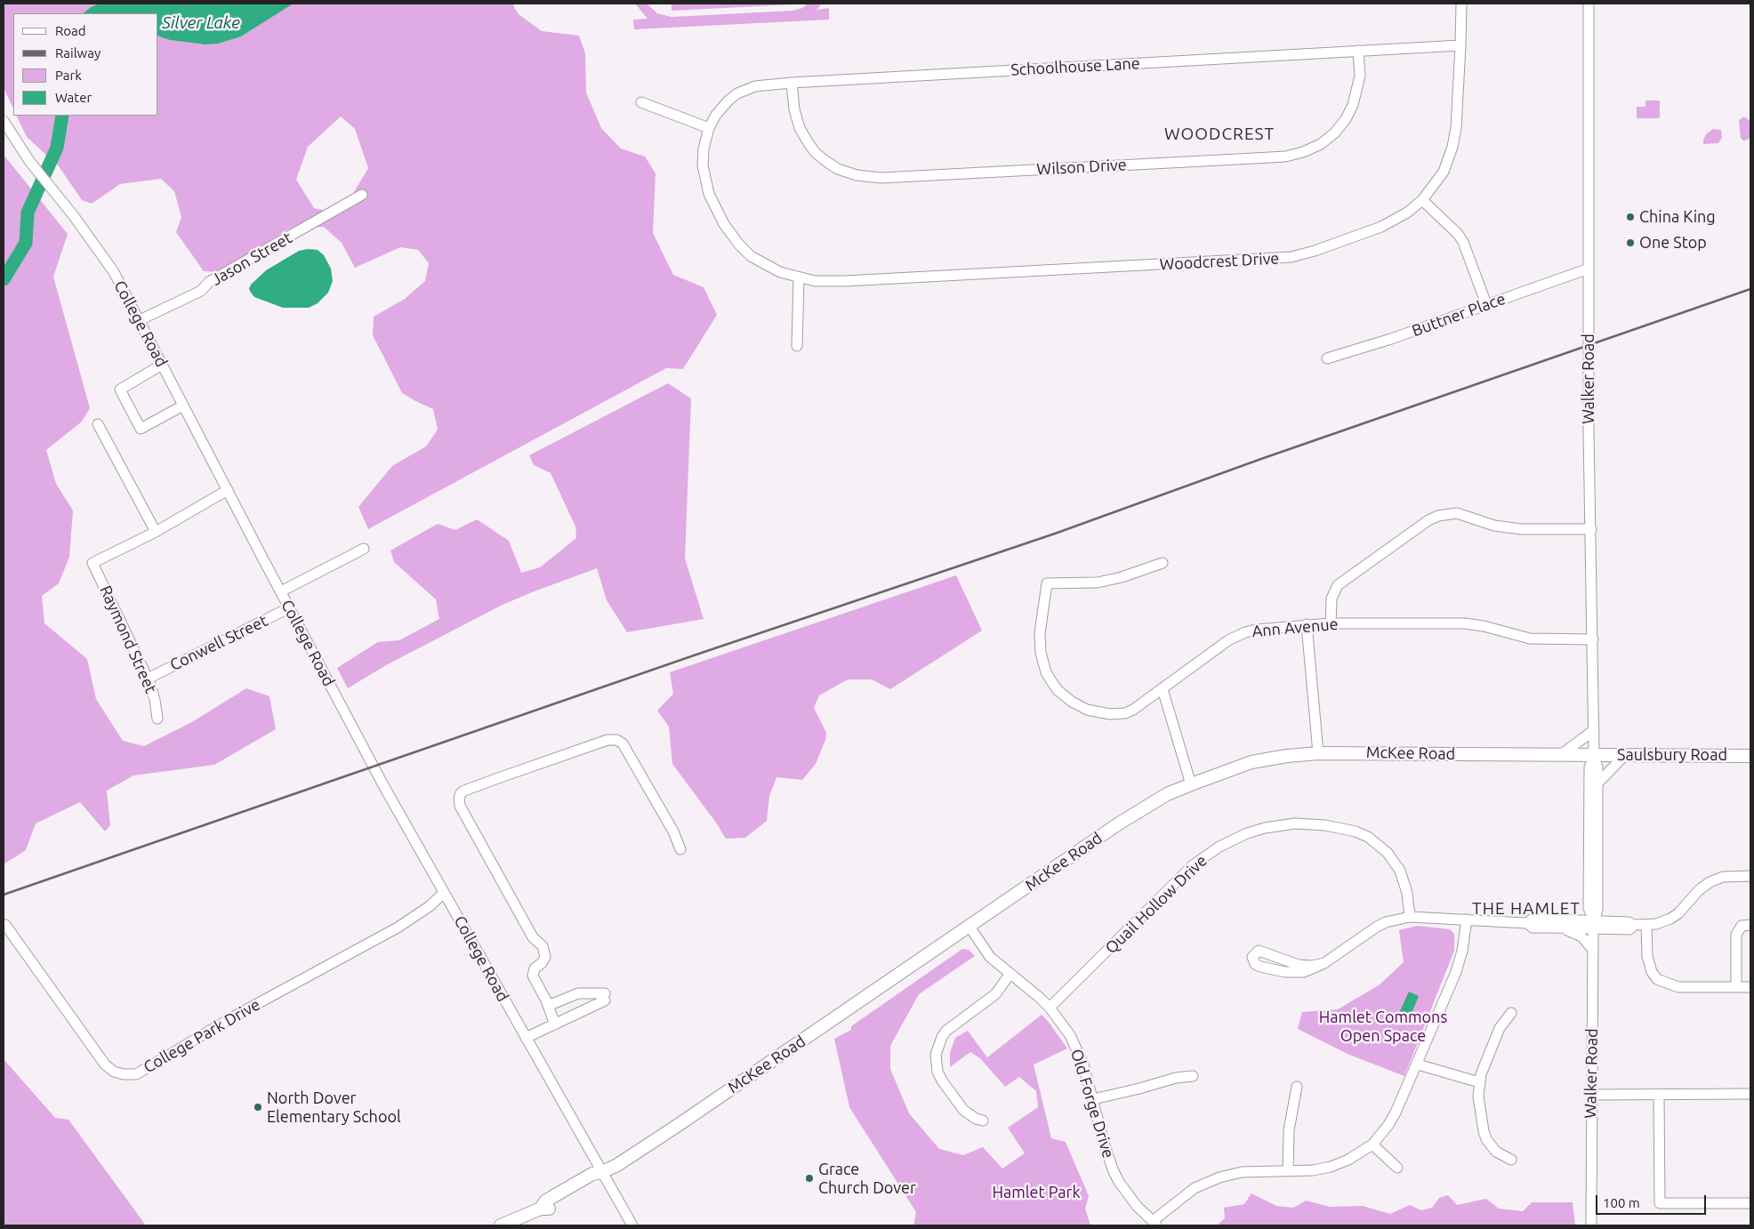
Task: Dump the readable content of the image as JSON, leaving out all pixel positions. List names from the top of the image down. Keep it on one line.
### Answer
{"streets":{"main road":["McKee Road","Saulsbury Road"],"street":["Schoolhouse Lane","Wilson Drive","Jason Street","Woodcrest Drive","Buttner Place","College Road","Walker Road","Ann Avenue","Raymond Street","Conwell Street","Quail Hollow Drive","College Park Drive","Old Forge Drive"]},"crossings":[["Schoolhouse Lane","Wilson Drive"],["Schoolhouse Lane","Woodcrest Drive"],["Jason Street","College Road"],["Buttner Place","Walker Road"],["College Road","Conwell Street"],["College Road","McKee Road"],["College Road","College Park Drive"],["Walker Road","Ann Avenue"],["Walker Road","McKee Road"],["Walker Road","Saulsbury Road"],["Raymond Street","Conwell Street"],["McKee Road","Saulsbury Road"],["McKee Road","Old Forge Drive"],["Quail Hollow Drive","Old Forge Drive"]],"districts":["WOODCREST","THE HAMLET"],"water":["Silver Lake"],"parks":["Hamlet Commons Open Space","Hamlet Park"],"places":["China King","One Stop","North Dover Elementary School","Grace Church Dover"],"legend":["Road","Railway","Park","Water"],"scale_bar":"100 m"}
